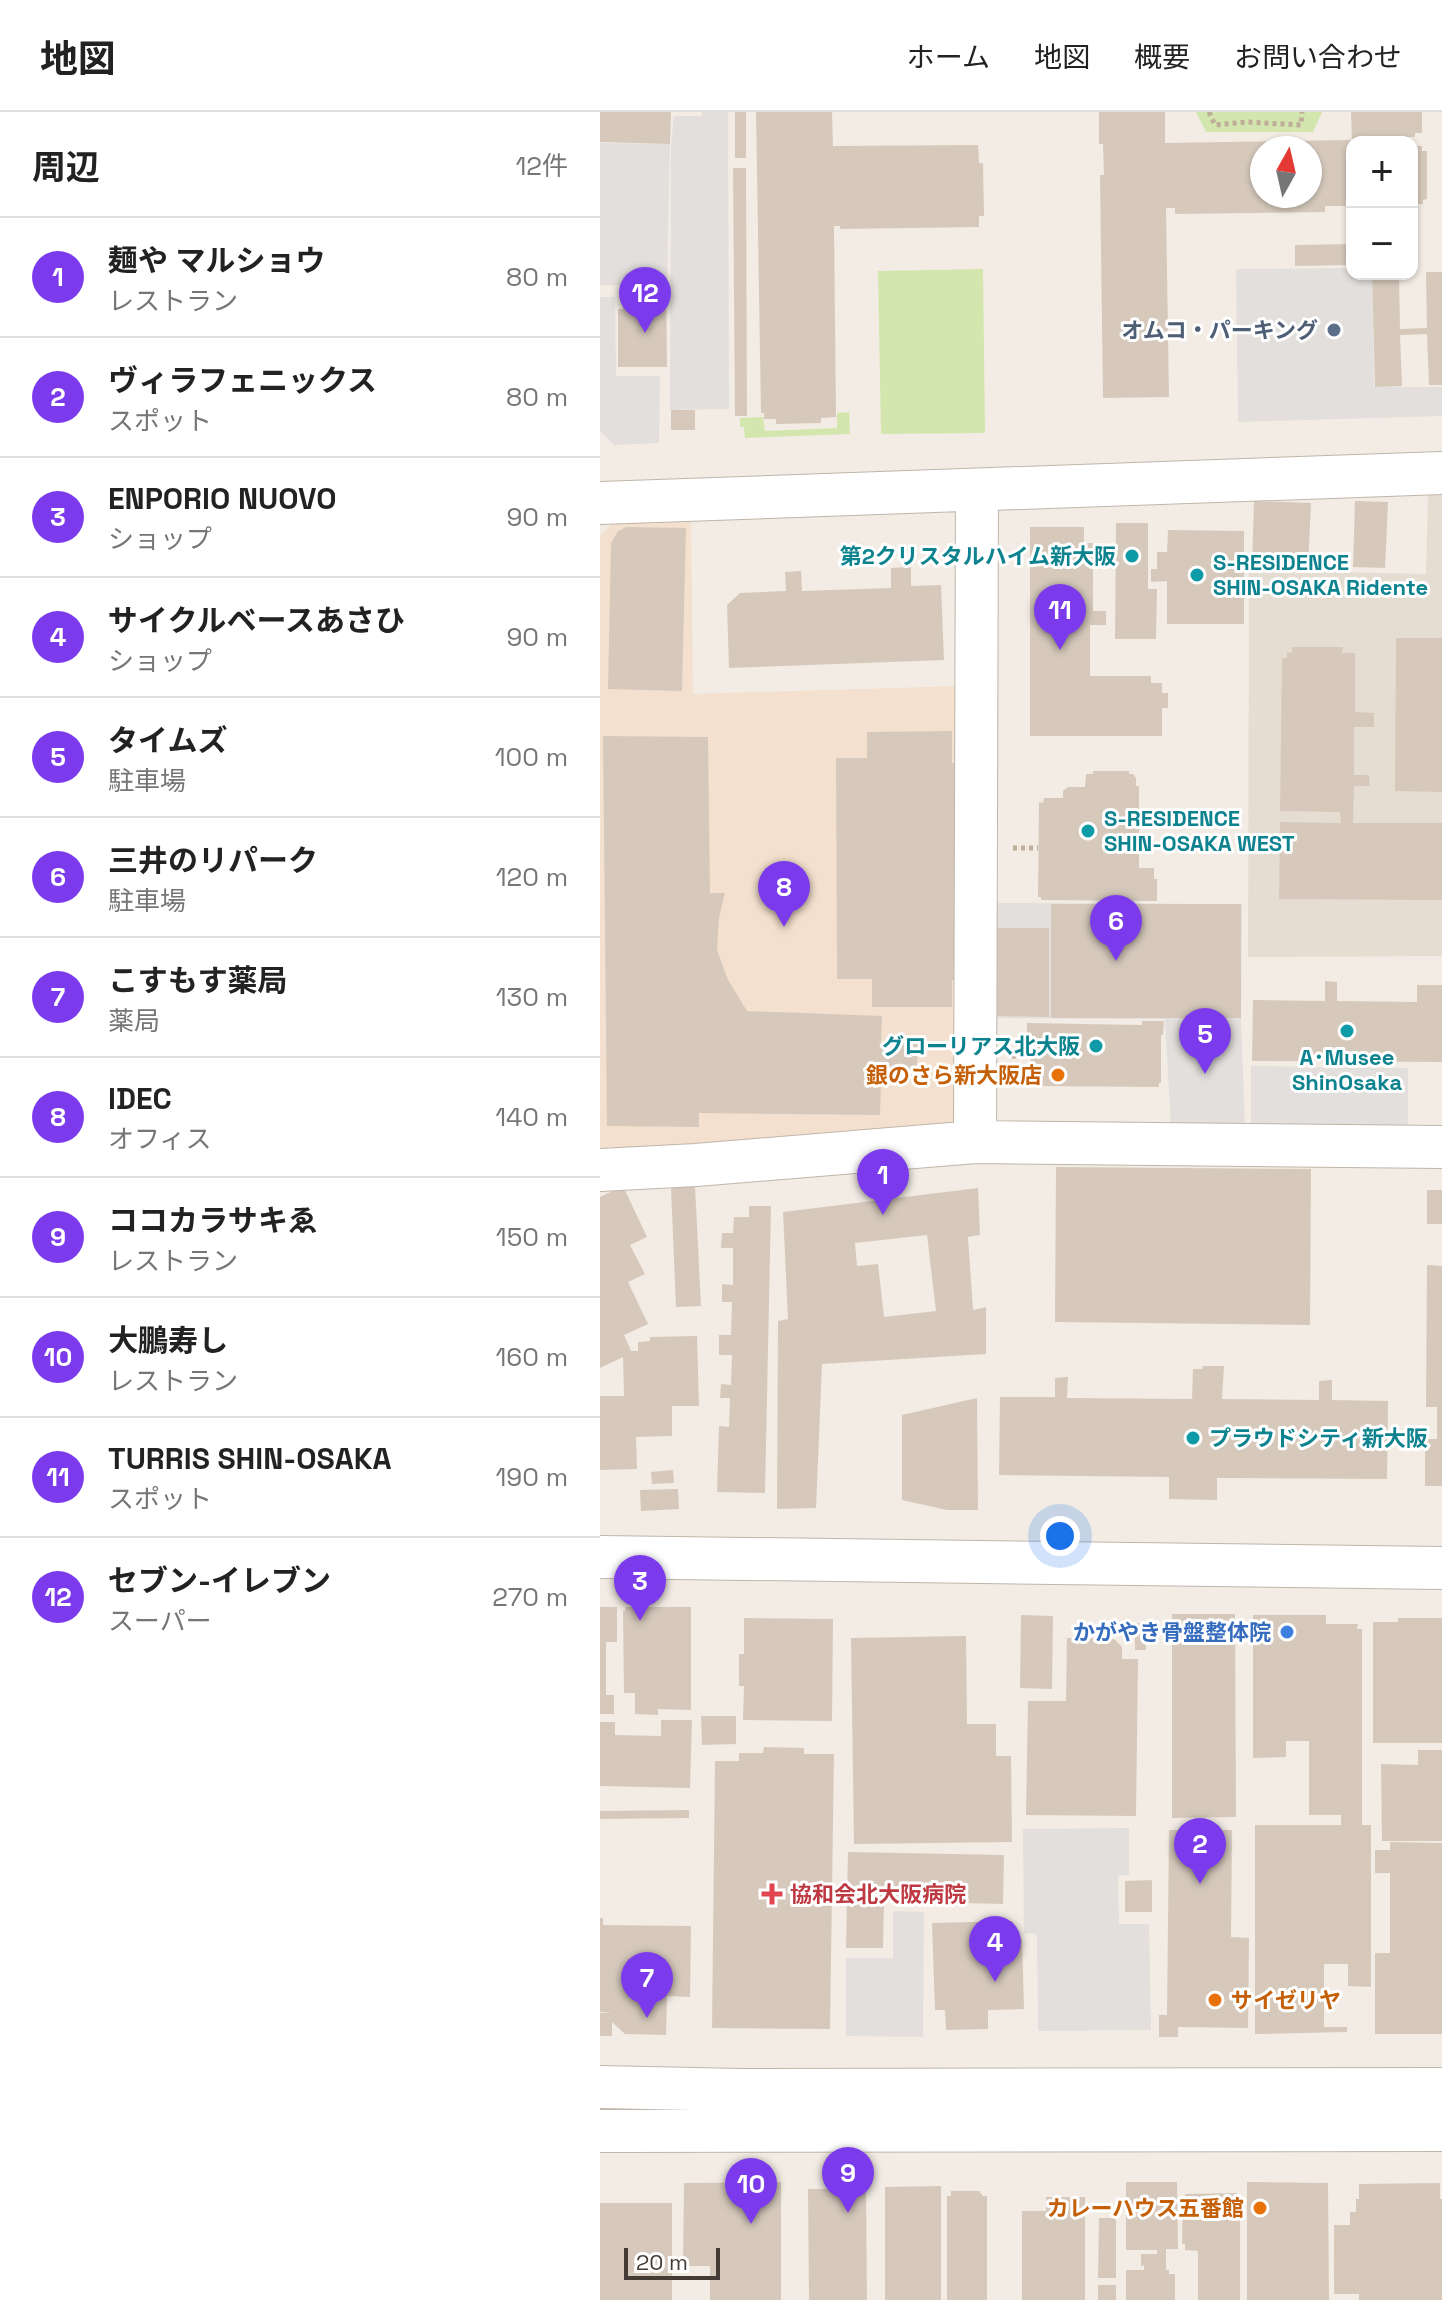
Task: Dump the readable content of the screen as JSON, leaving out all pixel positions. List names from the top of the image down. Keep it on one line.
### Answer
{"places":{"other":["オムコ・パーキング","第2クリスタルハイム新大阪","S-RESIDENCE SHIN-OSAKA Ridente","S-RESIDENCE SHIN-OSAKA WEST","A･Musee ShinOsaka","グローリアス北大阪","銀のさら新大阪店","プラウドシティ新大阪","かがやき骨盤整体院","サイゼリヤ","カレーハウス五番館"],"health":["協和会北大阪病院"]},"scale_bar":"20 m","north":"top","page":{"header":"地図","nav":["ホーム","地図","概要","お問い合わせ"],"heading":["周辺","12件"],"map_buttons":["+","−"],"list":[{"mark":"1","name":"麺や マルショウ","note":"レストラン","value":"80 m"},{"mark":"2","name":"ヴィラフェニックス","note":"スポット","value":"80 m"},{"mark":"3","name":"ENPORIO NUOVO","note":"ショップ","value":"90 m"},{"mark":"4","name":"サイクルベースあさひ","note":"ショップ","value":"90 m"},{"mark":"5","name":"タイムズ","note":"駐車場","value":"100 m"},{"mark":"6","name":"三井のリパーク","note":"駐車場","value":"120 m"},{"mark":"7","name":"こすもす薬局","note":"薬局","value":"130 m"},{"mark":"8","name":"IDEC","note":"オフィス","value":"140 m"},{"mark":"9","name":"ココカラサキゑ","note":"レストラン","value":"150 m"},{"mark":"10","name":"大鵬寿し","note":"レストラン","value":"160 m"},{"mark":"11","name":"TURRIS SHIN-OSAKA","note":"スポット","value":"190 m"},{"mark":"12","name":"セブン-イレブン","note":"スーパー","value":"270 m"}],"pins":["12","11","8","6","5","1","3","2","4","7","9","10"],"scale":"20 m"}}
